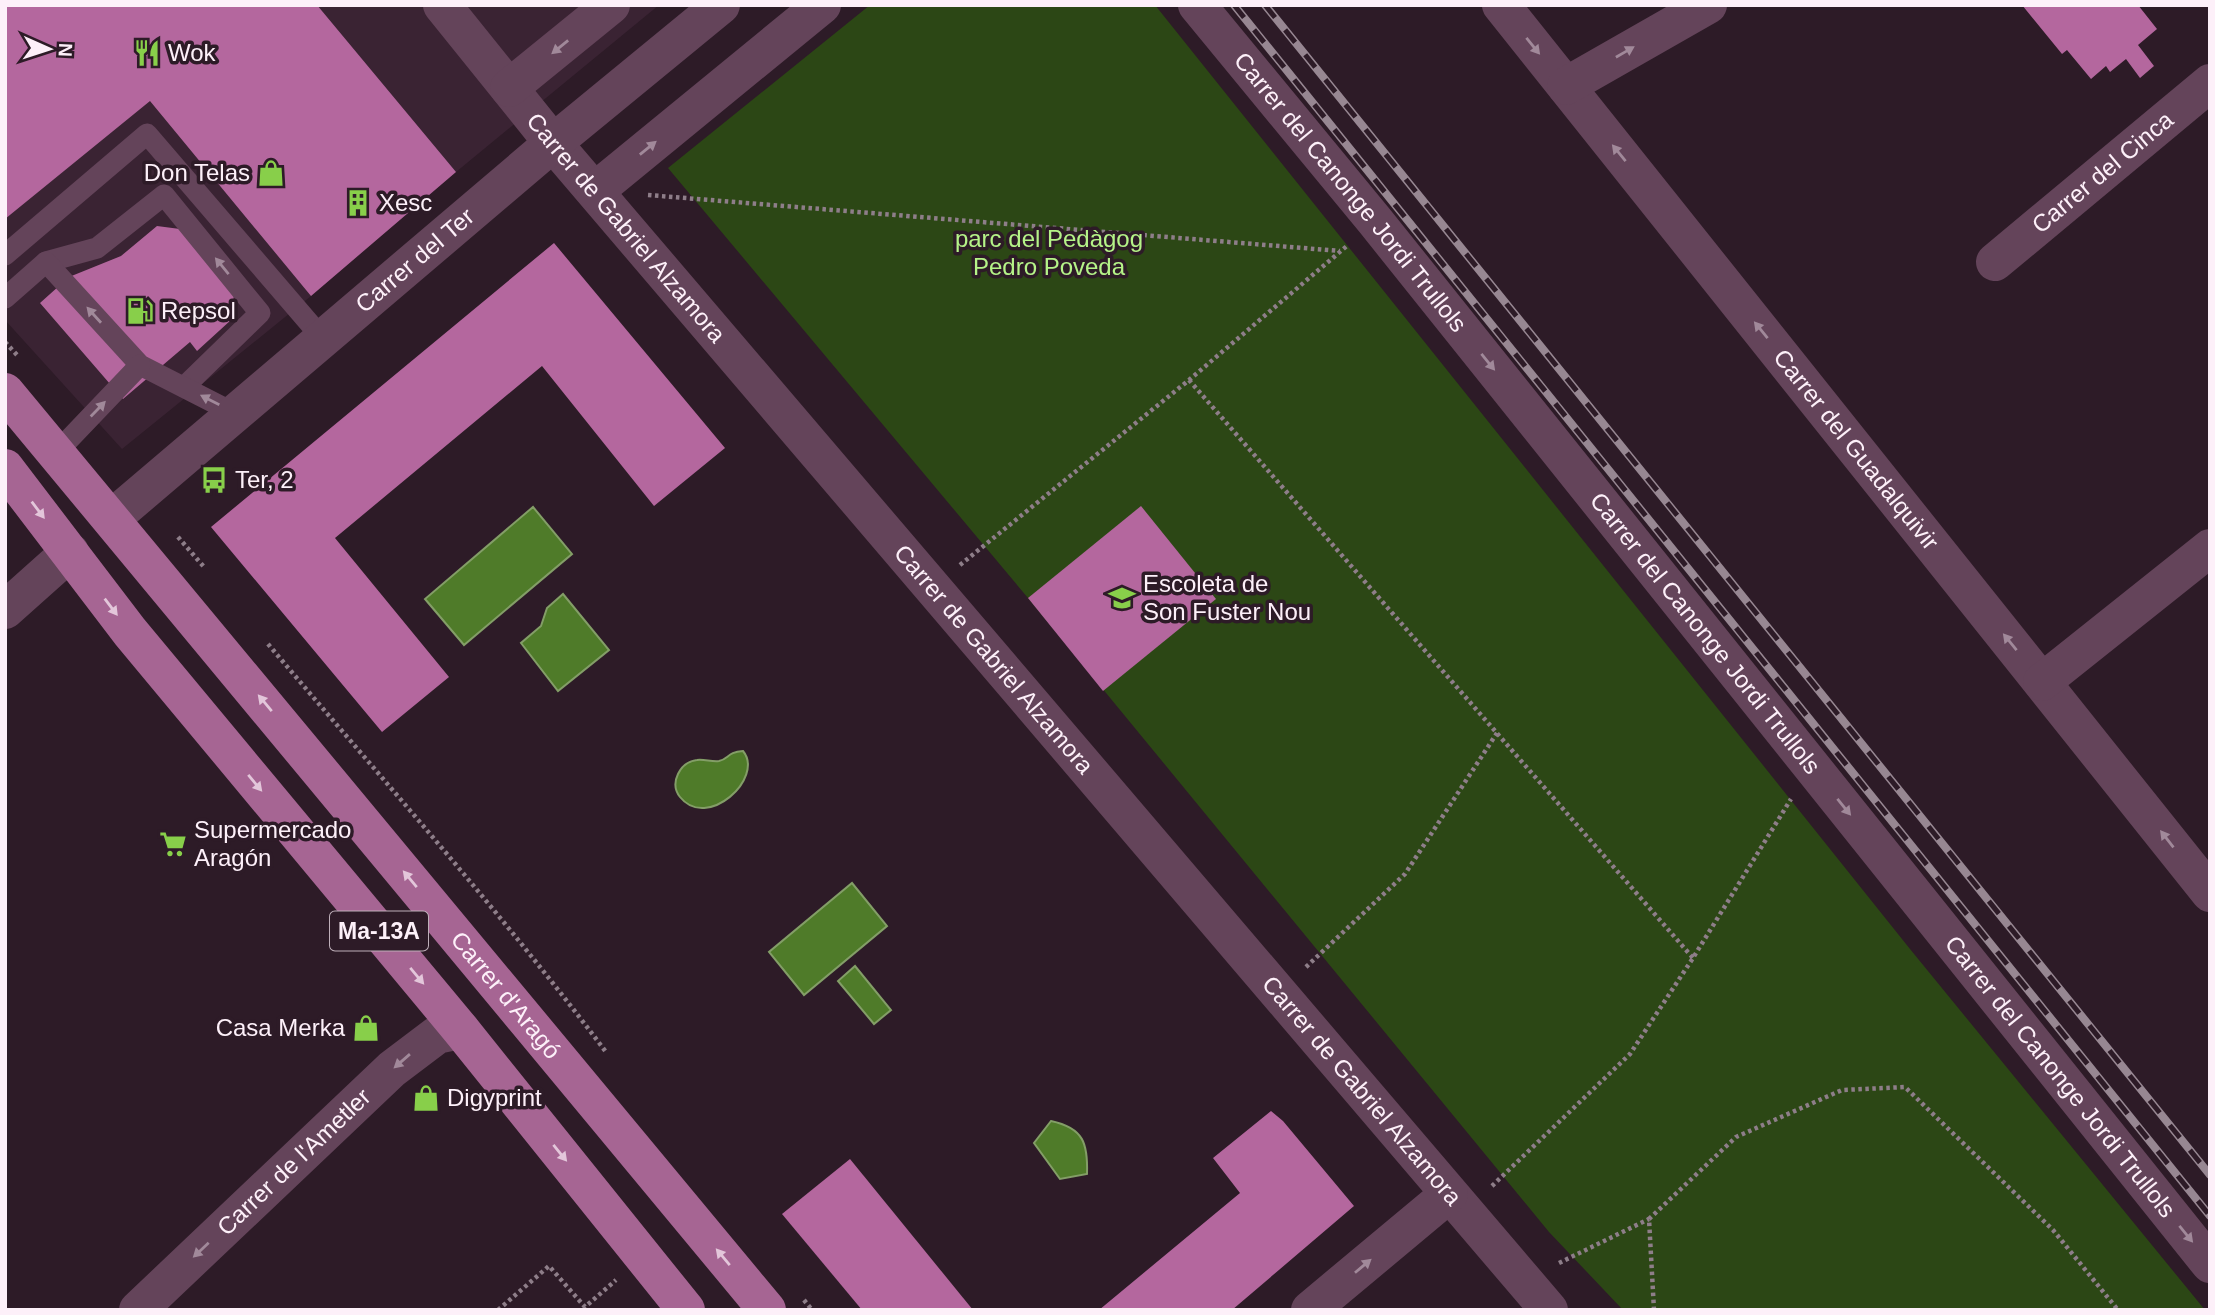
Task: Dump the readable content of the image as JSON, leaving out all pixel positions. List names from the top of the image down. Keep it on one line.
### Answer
{"streets":{"main road":["Ma-13A","Carrer d'Aragó"],"street":["Carrer del Cinca","Carrer del Canonge Jordi Trullols","Carrer de Gabriel Alzamora","Carrer del Ter","Carrer del Guadalquivir","Carrer de l'Ametler"]},"crossings":[["Carrer de Gabriel Alzamora","Carrer del Ter"],["Carrer del Ter","Carrer d'Aragó"],["Ma-13A","Carrer de l'Ametler"]],"one_way":["Carrer del Canonge Jordi Trullols","Carrer del Guadalquivir","Carrer de l'Ametler"],"parks":["parc del Pedàgog Pedro Poveda"],"places":{"restaurant":["Wok"],"shop":["Don Telas","Casa Merka","Digyprint"],"building":["Xesc"],"fuel station":["Repsol"],"bus stop":["Ter, 2"],"school or university":["Escoleta de Son Fuster Nou"],"supermarket":["Supermercado Aragón"]},"north":"right"}
